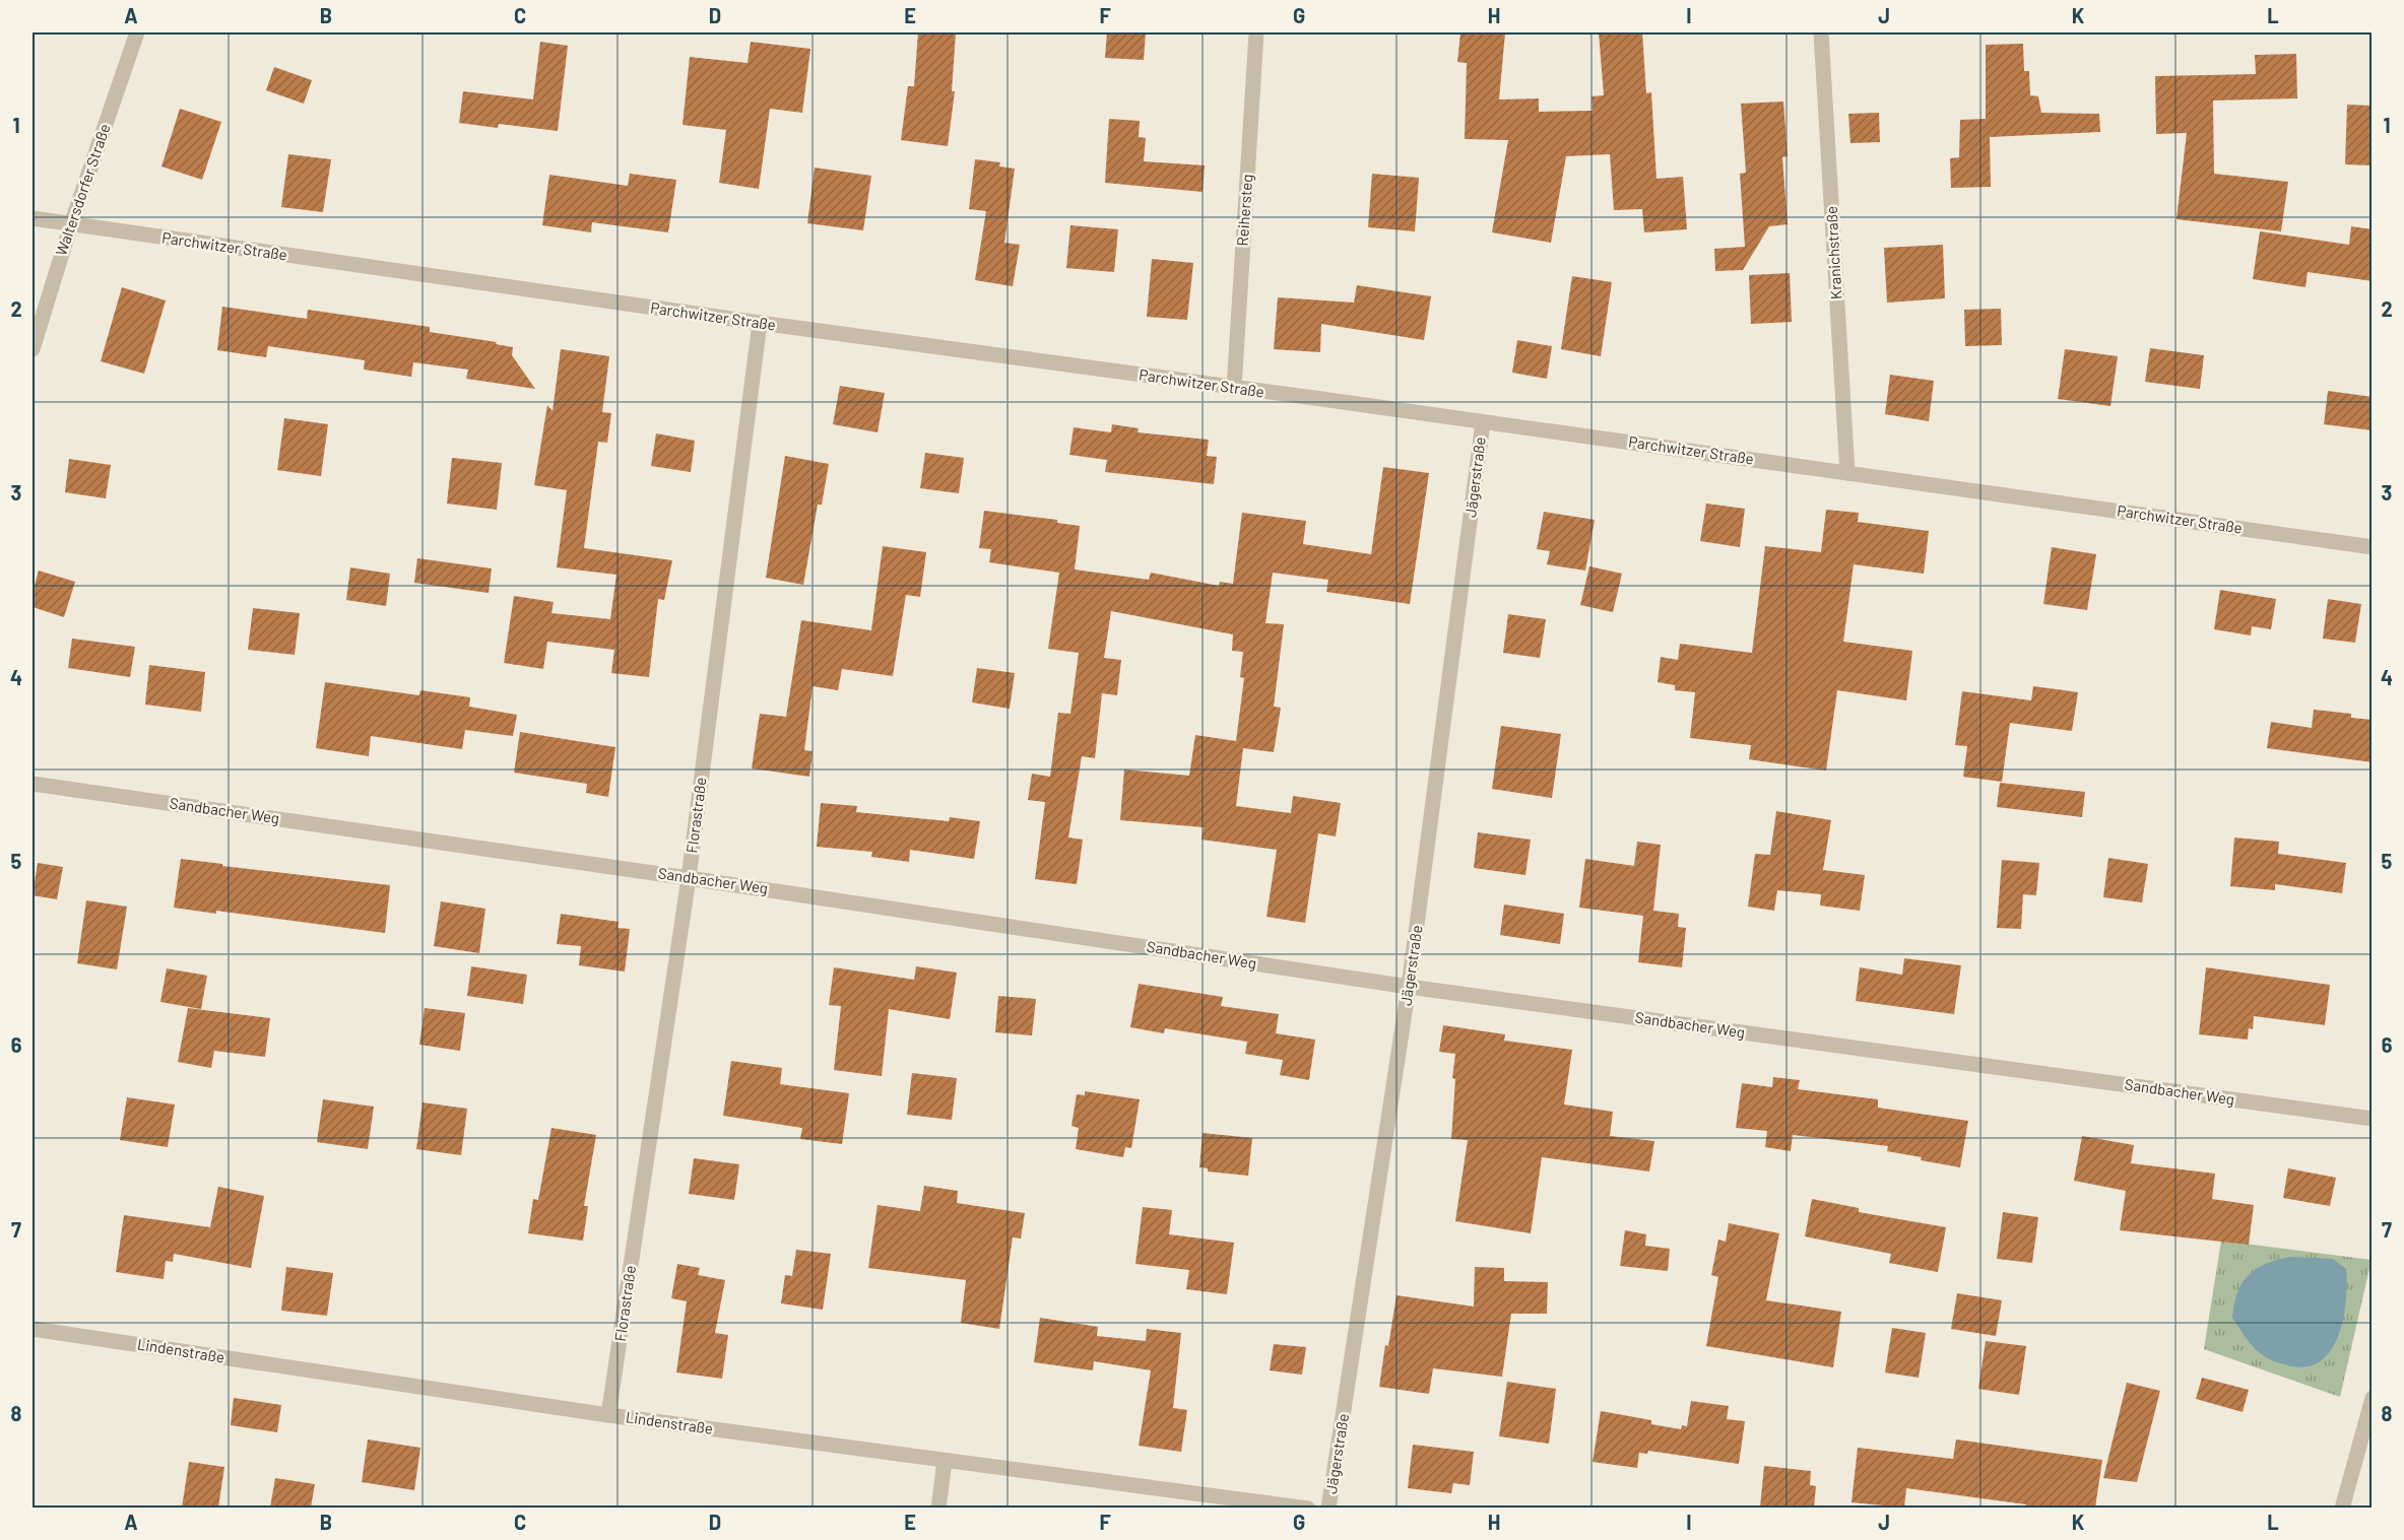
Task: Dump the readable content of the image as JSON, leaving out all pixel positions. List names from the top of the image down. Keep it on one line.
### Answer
{"streets":{"street":["Waltersdorfer Straße","Reihersteg","Parchwitzer Straße","Kranichstraße","Jägerstraße","Sandbacher Weg","Florastraße","Lindenstraße"]},"crossings":[["Waltersdorfer Straße","Parchwitzer Straße"],["Reihersteg","Parchwitzer Straße"],["Parchwitzer Straße","Kranichstraße"],["Parchwitzer Straße","Jägerstraße"],["Parchwitzer Straße","Florastraße"],["Jägerstraße","Sandbacher Weg"],["Sandbacher Weg","Florastraße"],["Florastraße","Lindenstraße"]],"grid":{"columns":["A","B","C","D","E","F","G","H","I","J","K","L"],"rows":["1","2","3","4","5","6","7","8"]}}
